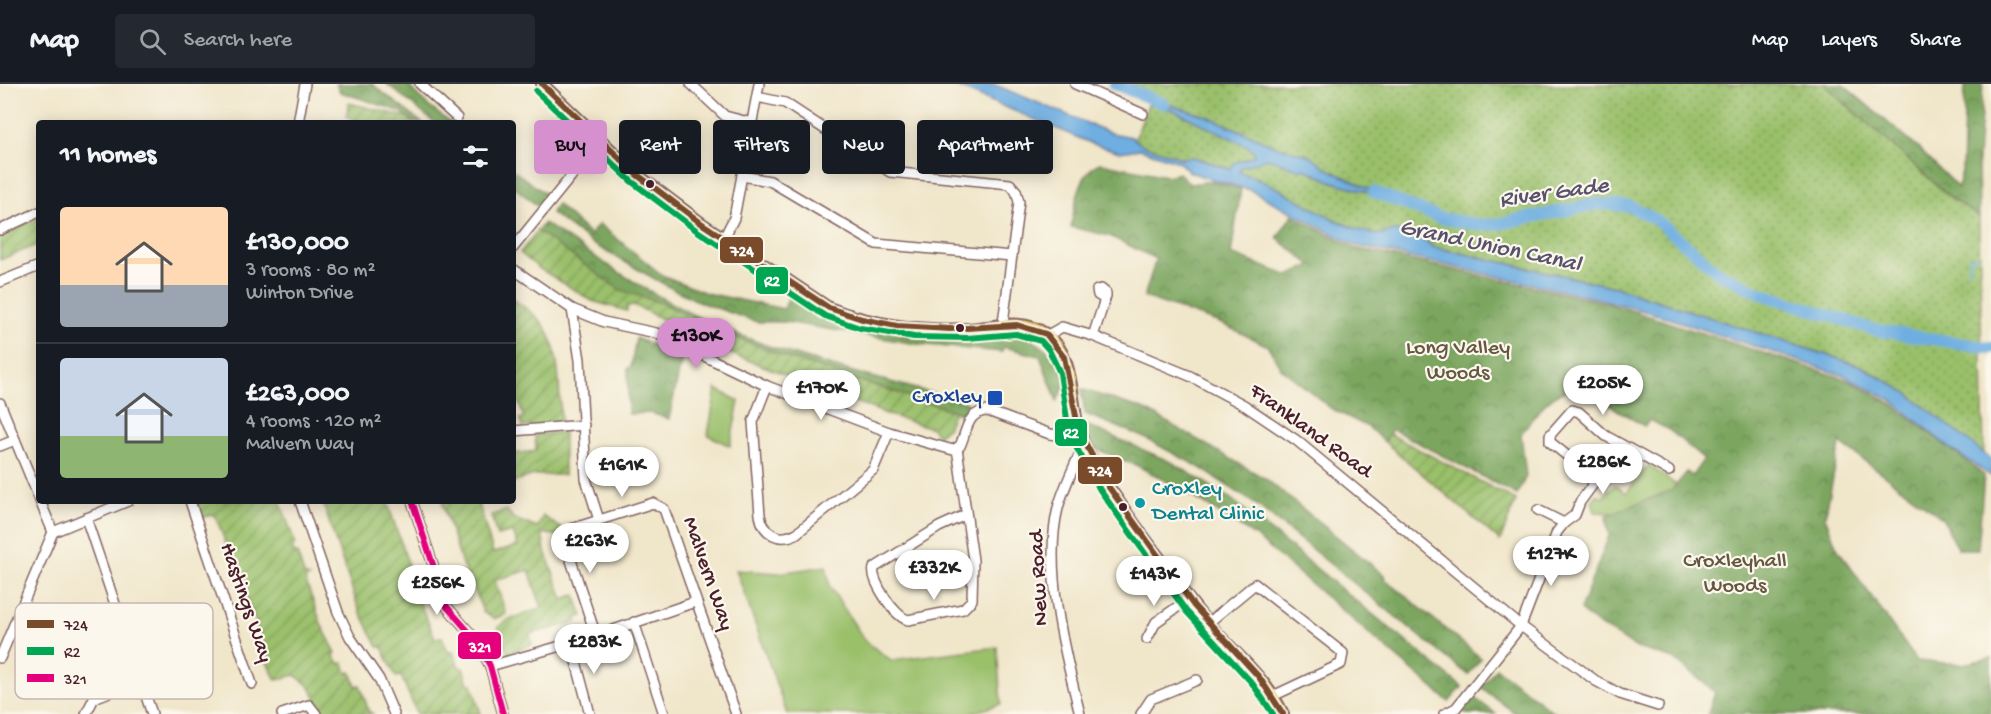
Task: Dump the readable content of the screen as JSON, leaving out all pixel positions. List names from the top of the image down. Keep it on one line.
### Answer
{"streets":{"street":["Frankland Road","Malvern Way","New Road","Hastings Way"]},"water":["River Gade","Grand Union Canal"],"parks":["Long Valley Woods","Croxleyhall Woods"],"places":{"transit":["Croxley"],"other":["Croxley Dental Clinic"]},"lines":["transit line 724","transit line R2","transit line 321"],"legend":["724","R2","321"],"page":{"header":"Map","search":"Search here","nav":["Map","Layers","Share"],"chip":["Buy","Rent","Filters","New","Apartment"],"heading":"11 homes","list":[{"name":"£130,000","note":"3 rooms · 80 m² · Winton Drive"},{"name":"£263,000","note":"4 rooms · 120 m² · Malvern Way"}],"price":["£130K","£205K","£170K","£286K","£161K","£263K","£127K","£332K","£143K","£256K","£283K"]}}
